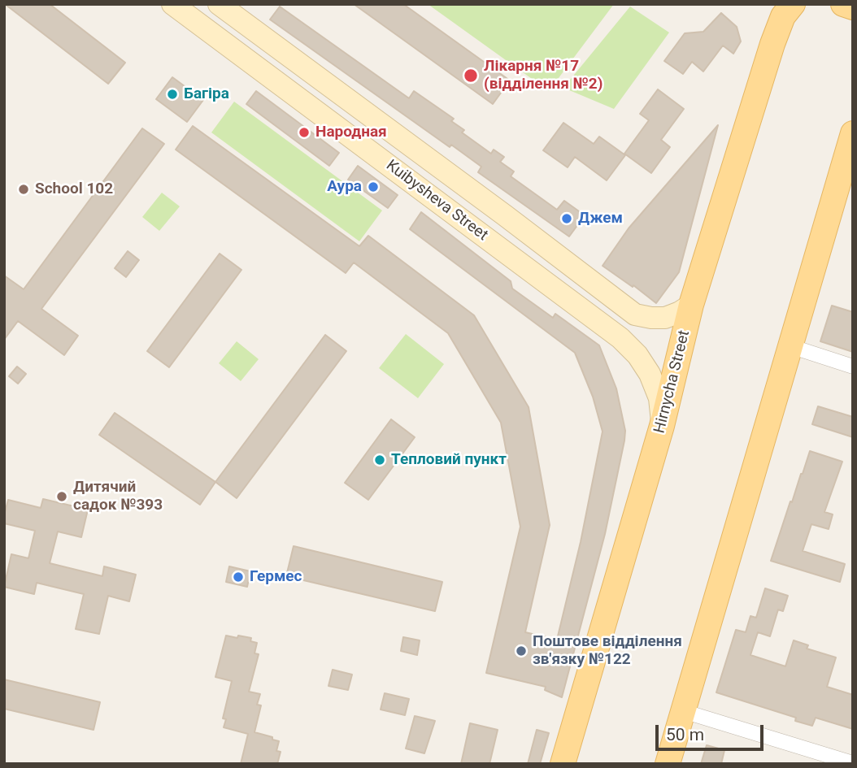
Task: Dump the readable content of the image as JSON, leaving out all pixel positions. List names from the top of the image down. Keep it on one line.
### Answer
{"streets":{"main road":["Kuibysheva Street","Hirnycha Street"]},"crossings":[["Kuibysheva Street","Hirnycha Street"]],"places":["Лікарня №17 (відділення №2)","Багіра","Народная","Аура","School 102","Джем","Тепловий пункт","Дитячий садок №393","Гермес","Поштове відділення зв'язку №122"],"scale_bar":"50 m"}
